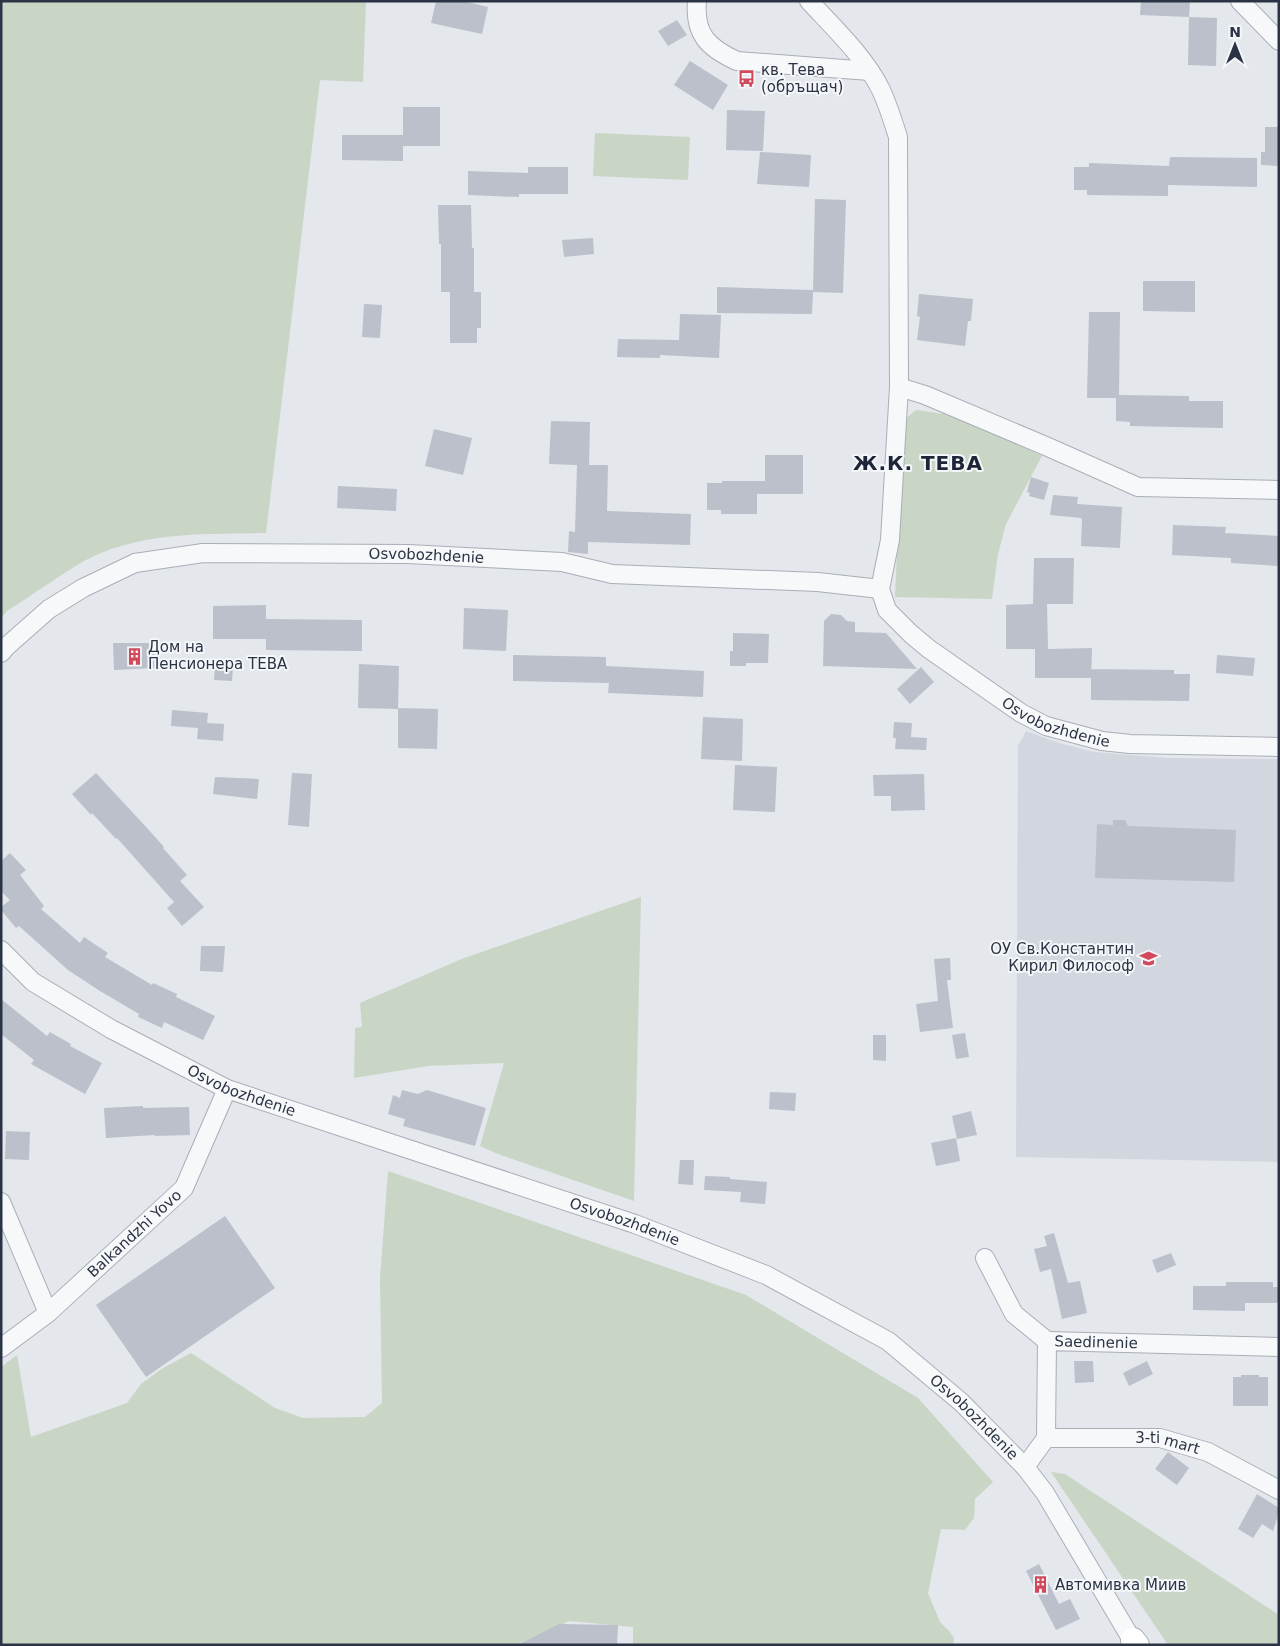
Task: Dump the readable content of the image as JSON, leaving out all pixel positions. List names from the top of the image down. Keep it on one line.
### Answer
{"streets":{"street":["Osvobozhdenie","Balkandzhi Yovo","Saedinenie","3-ti mart"]},"crossings":[["Osvobozhdenie","Balkandzhi Yovo"],["Saedinenie","3-ti mart"]],"districts":["Ж.К. ТЕВА"],"places":{"bus stop":["кв. Тева (обръщач)"],"building":["Дом на Пенсионера ТЕВА","Автомивка Миив"],"school or university":["ОУ Св.Константин Кирил Философ"]},"north":"top"}
